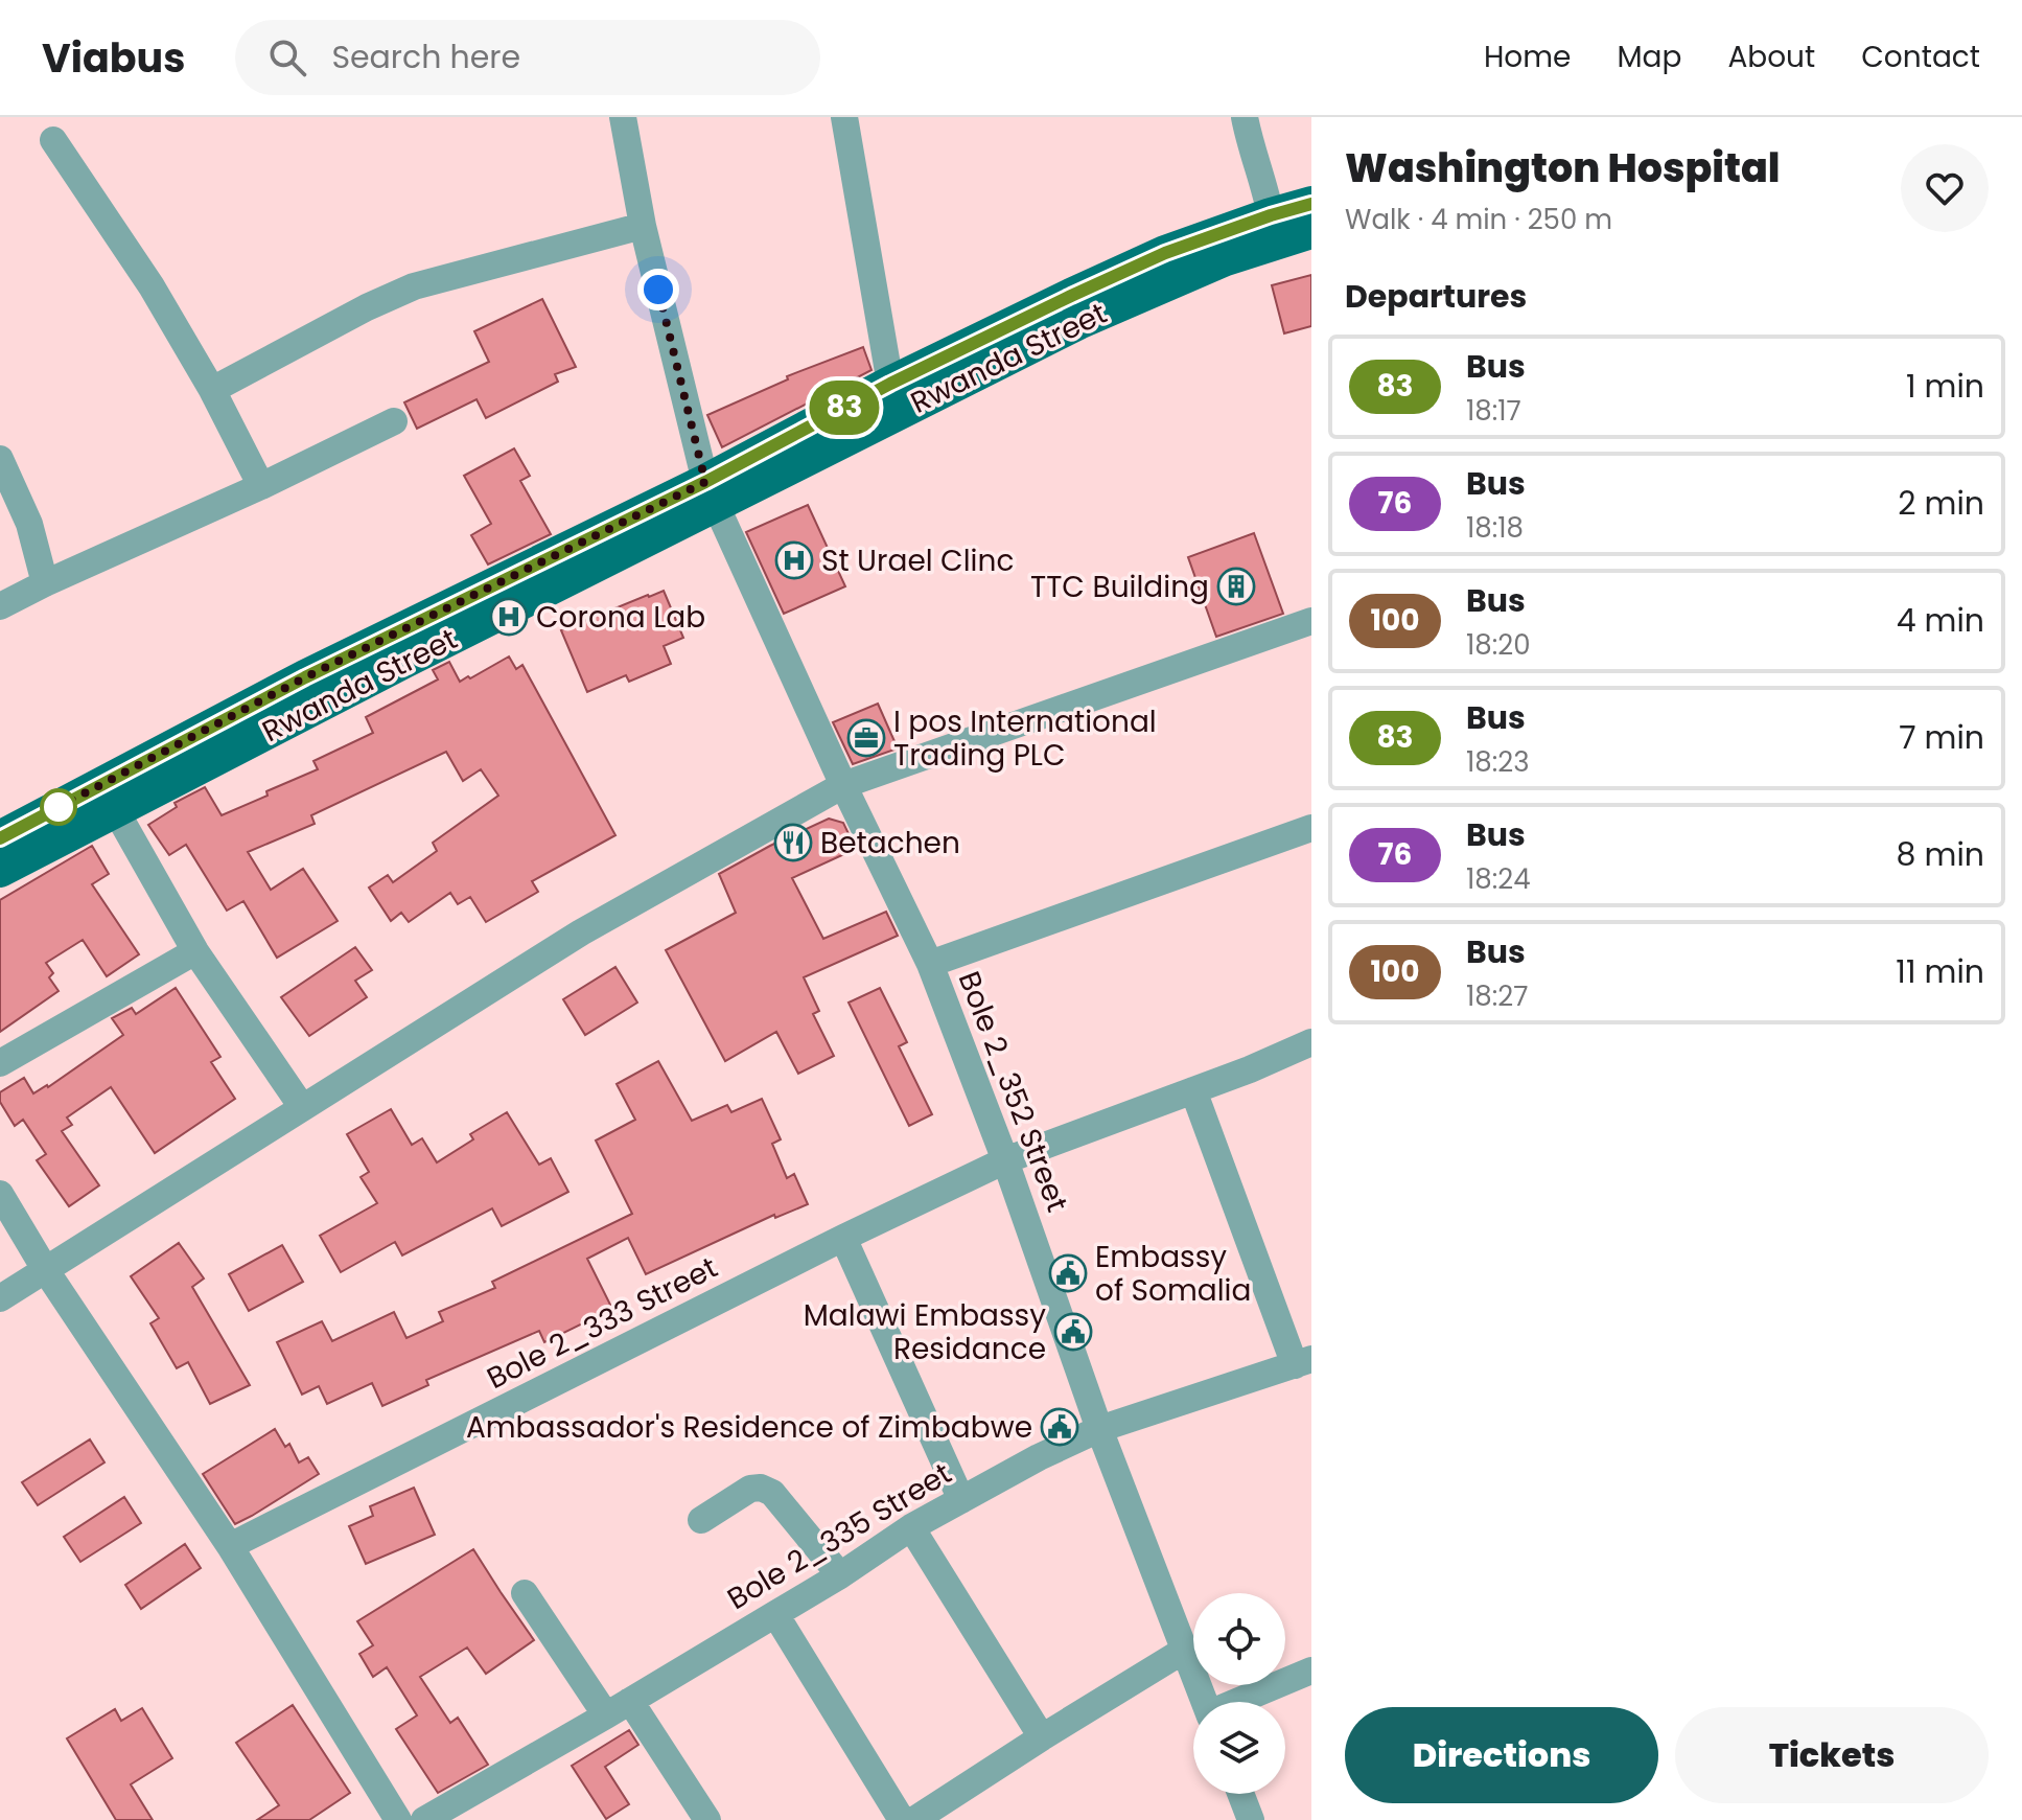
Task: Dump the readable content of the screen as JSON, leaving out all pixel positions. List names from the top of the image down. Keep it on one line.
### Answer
{"streets":{"main road":["Rwanda Street"],"street":["Bole 2_352 Street","Bole 2_333 Street","Bole 2_335 Street"]},"crossings":[["Rwanda Street","Bole 2_352 Street"],["Bole 2_352 Street","Bole 2_333 Street"],["Bole 2_352 Street","Bole 2_335 Street"]],"places":{"hospital":["St Urael Clinc","Corona Lab"],"building":["TTC Building"],"office":["I pos International Trading PLC"],"restaurant":["Betachen"],"public building":["Embassy of Somalia","Malawi Embassy Residance","Ambassador's Residence of Zimbabwe"]},"lines":["bus line 83"],"page":{"header":"Viabus","search":"Search here","nav":["Home","Map","About","Contact"],"on_map":"83","heading":[["Washington Hospital","Walk · 4 min · 250 m"],"Departures"],"list":[{"mark":"83","name":"Bus","note":"18:17","value":"1 min"},{"mark":"76","name":"Bus","note":"18:18","value":"2 min"},{"mark":"100","name":"Bus","note":"18:20","value":"4 min"},{"mark":"83","name":"Bus","note":"18:23","value":"7 min"},{"mark":"76","name":"Bus","note":"18:24","value":"8 min"},{"mark":"100","name":"Bus","note":"18:27","value":"11 min"}],"buttons":["Directions","Tickets"]}}
